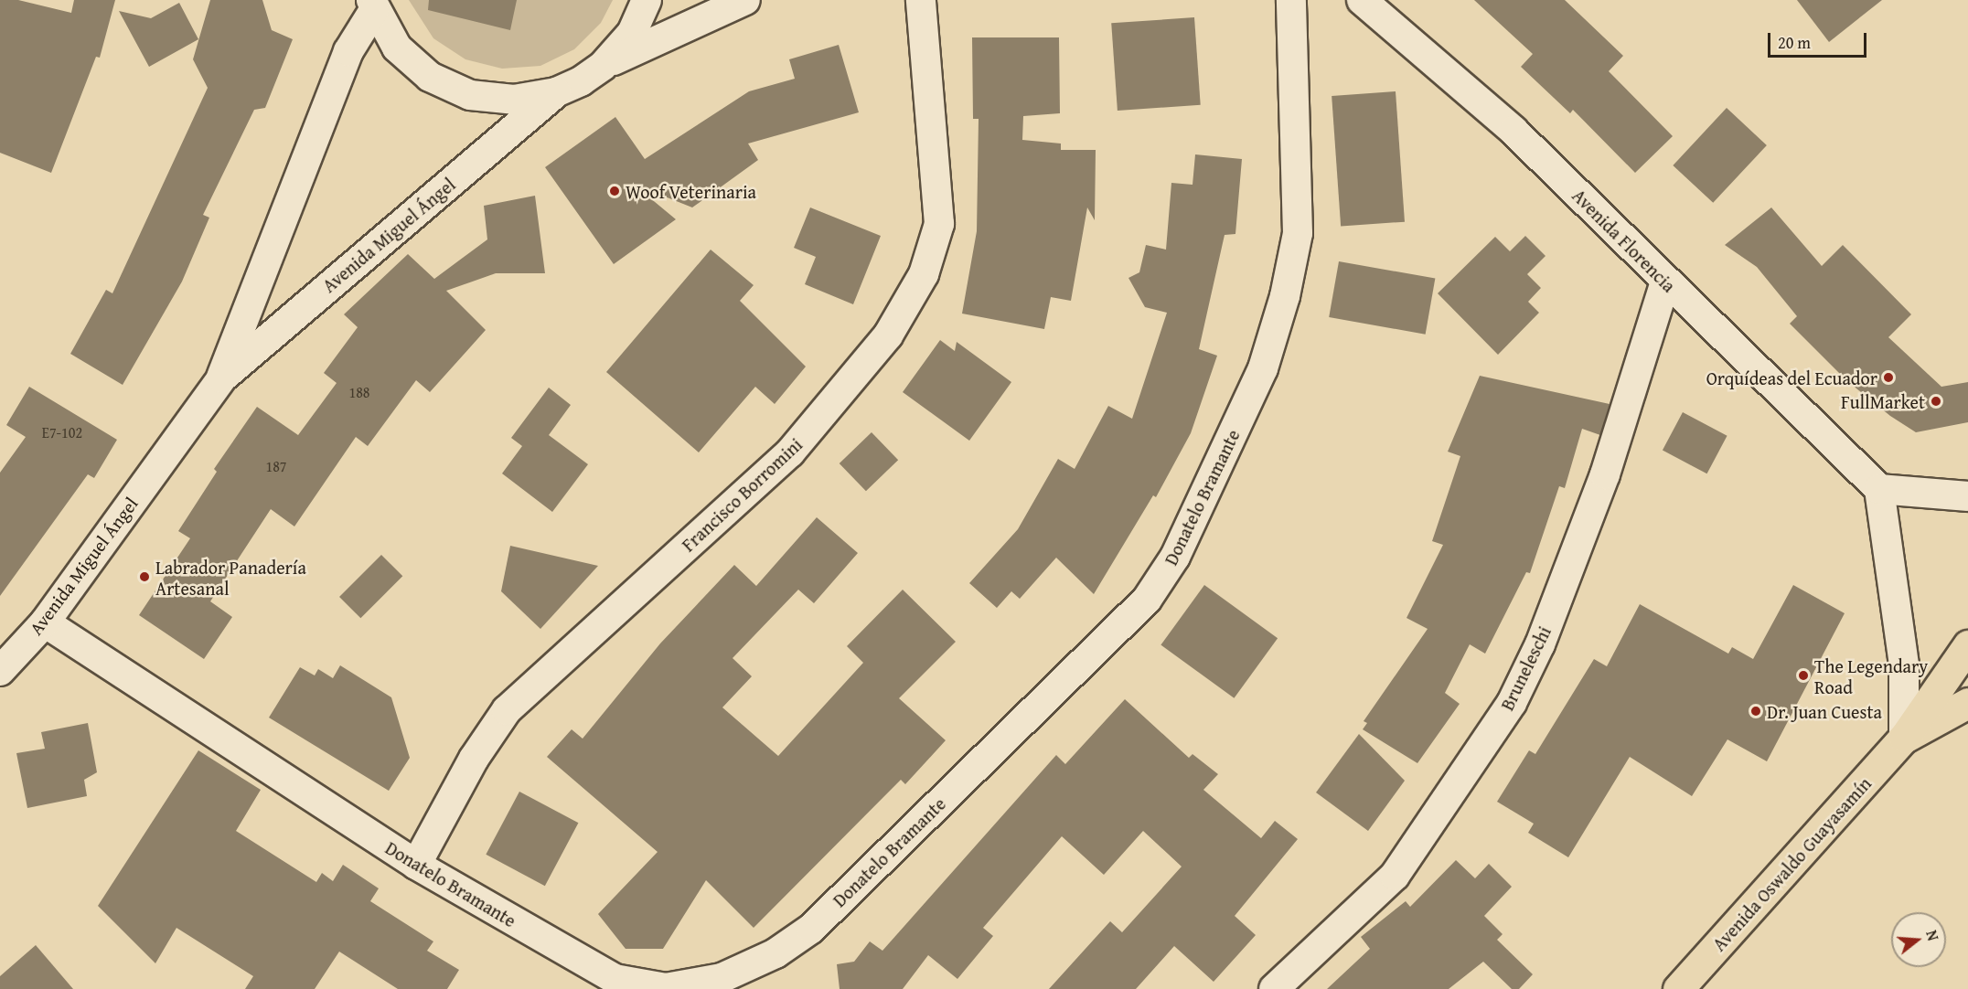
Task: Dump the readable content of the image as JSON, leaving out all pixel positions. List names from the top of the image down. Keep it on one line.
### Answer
{"streets":{"main road":["Avenida Oswaldo Guayasamín"],"street":["Avenida Miguel Ángel","Avenida Florencia","Francisco Borromini","Donatelo Bramante","Bruneleschi"]},"crossings":[["Avenida Miguel Ángel","Donatelo Bramante"],["Avenida Florencia","Bruneleschi"],["Francisco Borromini","Donatelo Bramante"]],"places":["Woof Veterinaria","Orquídeas del Ecuador","FullMarket","Labrador Panadería Artesanal","The Legendary Road","Dr. Juan Cuesta"],"house_numbers":["188","E7-102","187"],"scale_bar":"20 m","north":"right"}
